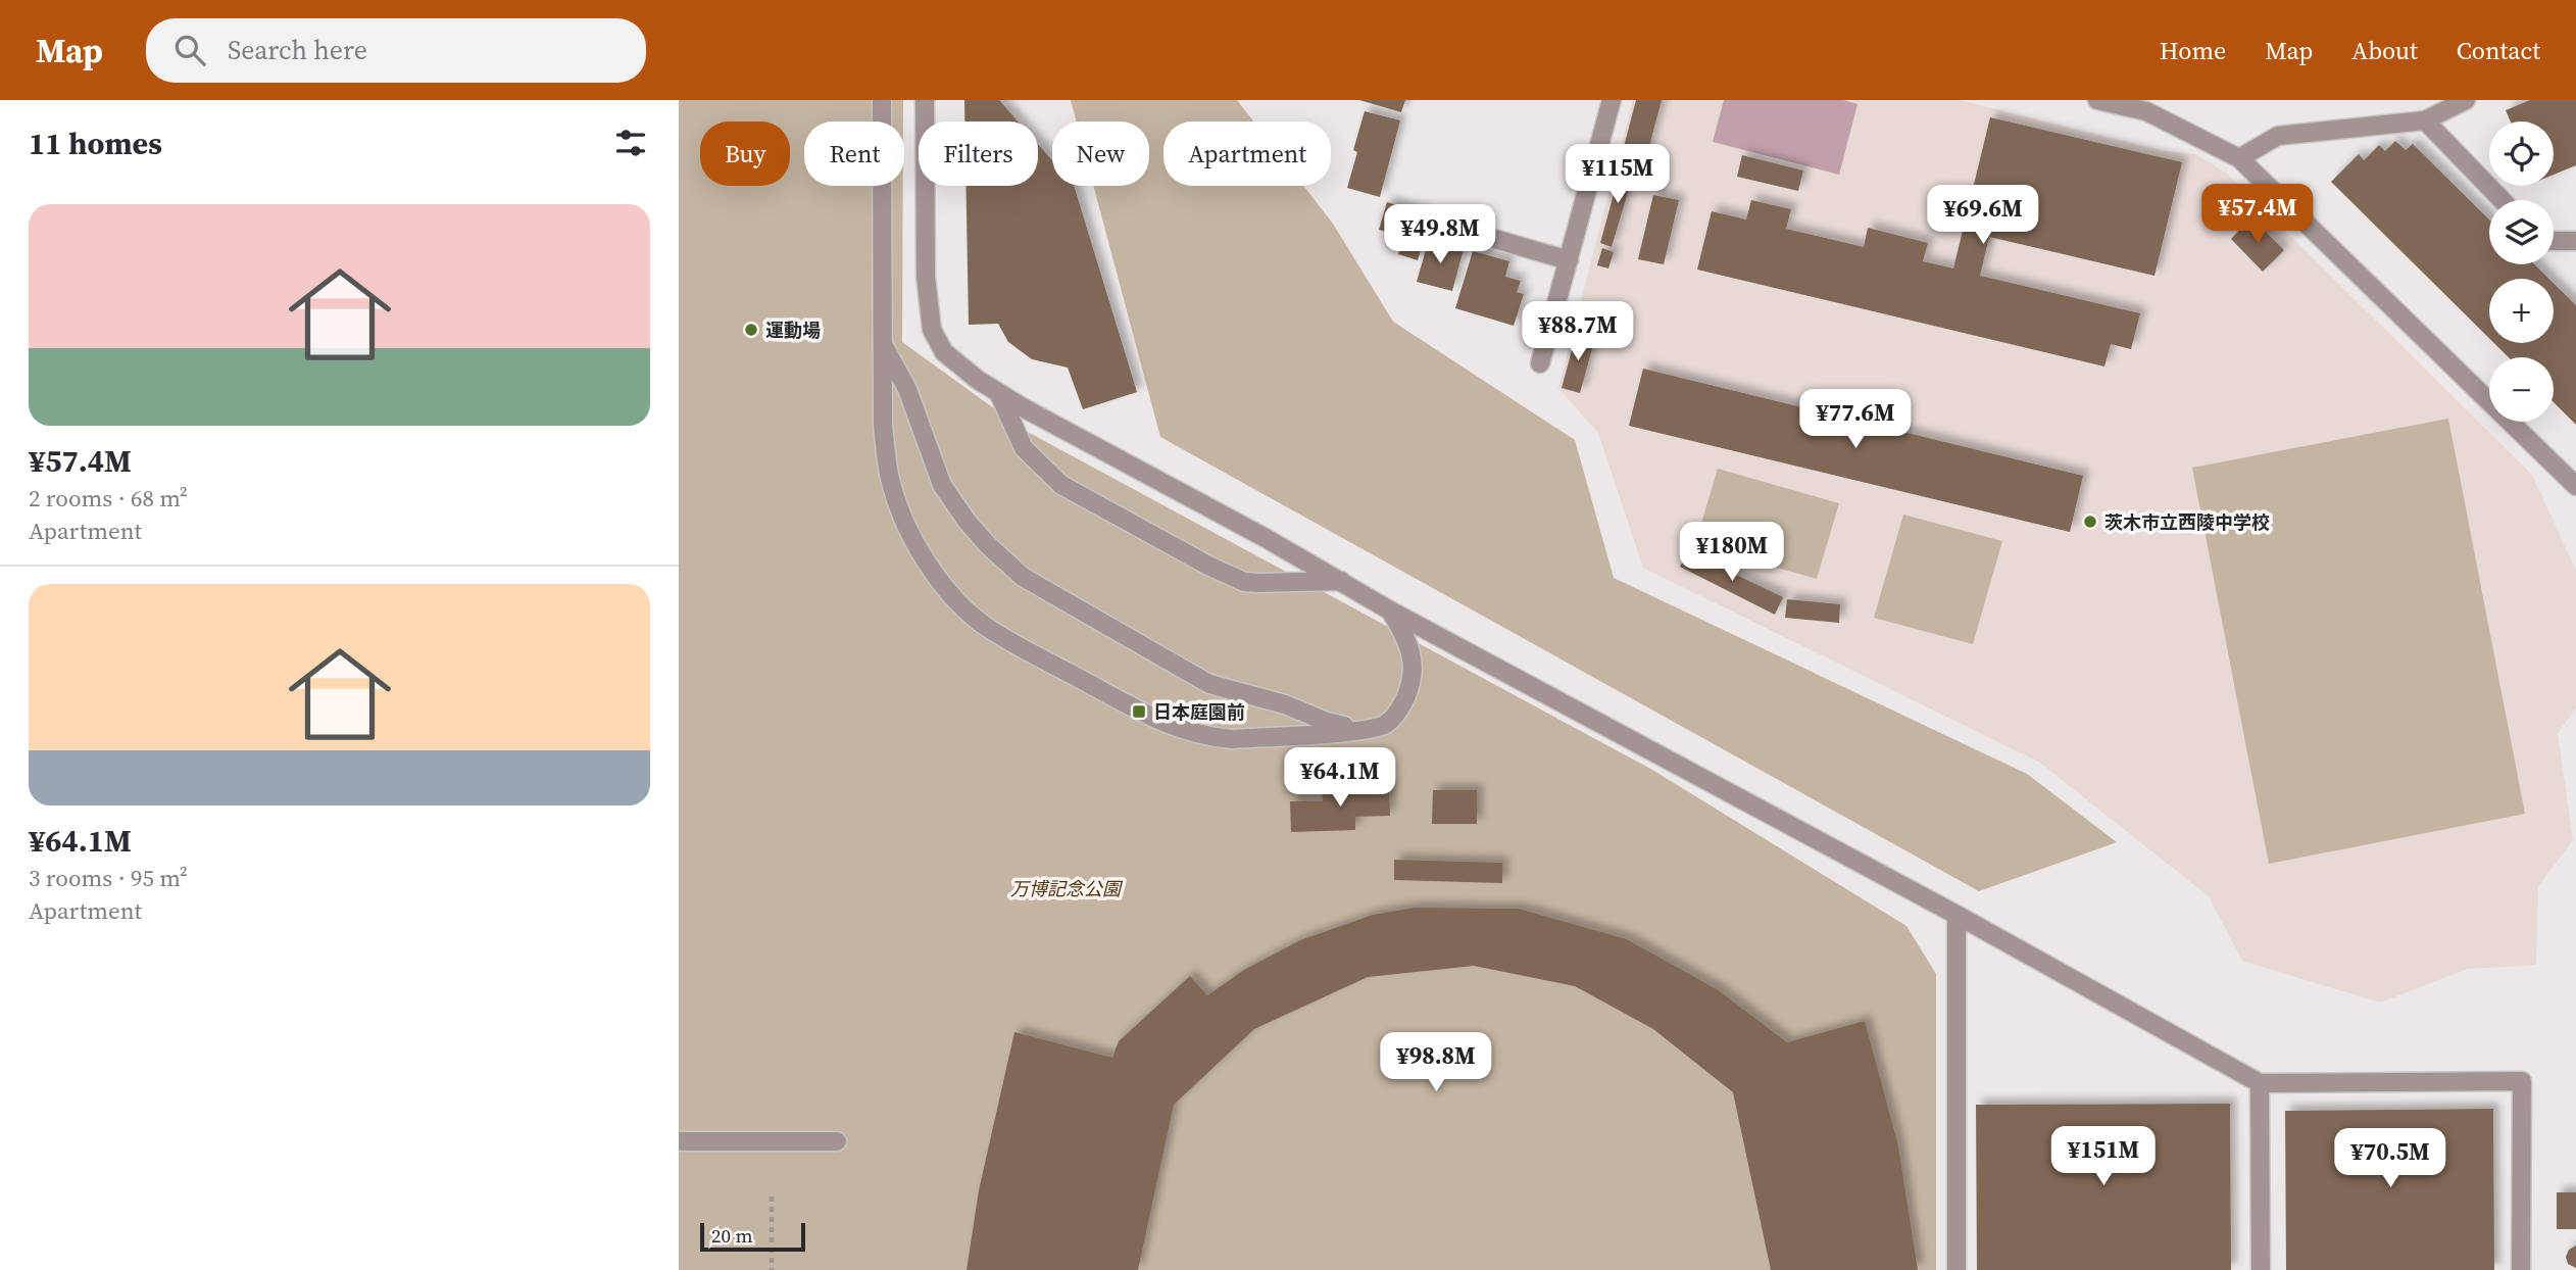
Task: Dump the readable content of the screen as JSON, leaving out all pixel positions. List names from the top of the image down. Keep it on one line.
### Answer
{"parks":["万博記念公園"],"places":{"other":["運動場","茨木市立西陵中学校"],"transit":["日本庭園前"]},"scale_bar":"20 m","page":{"header":"Map","search":"Search here","nav":["Home","Map","About","Contact"],"heading":"11 homes","map_buttons":["+","−"],"chip":["Buy","Rent","Filters","New","Apartment"],"price":["¥115M","¥57.4M","¥69.6M","¥49.8M","¥88.7M","¥77.6M","¥180M","¥64.1M","¥98.8M","¥151M","¥70.5M"],"list":[{"name":"¥57.4M","note":"2 rooms · 68 m² · Apartment"},{"name":"¥64.1M","note":"3 rooms · 95 m² · Apartment"}],"scale":"20 m"}}
